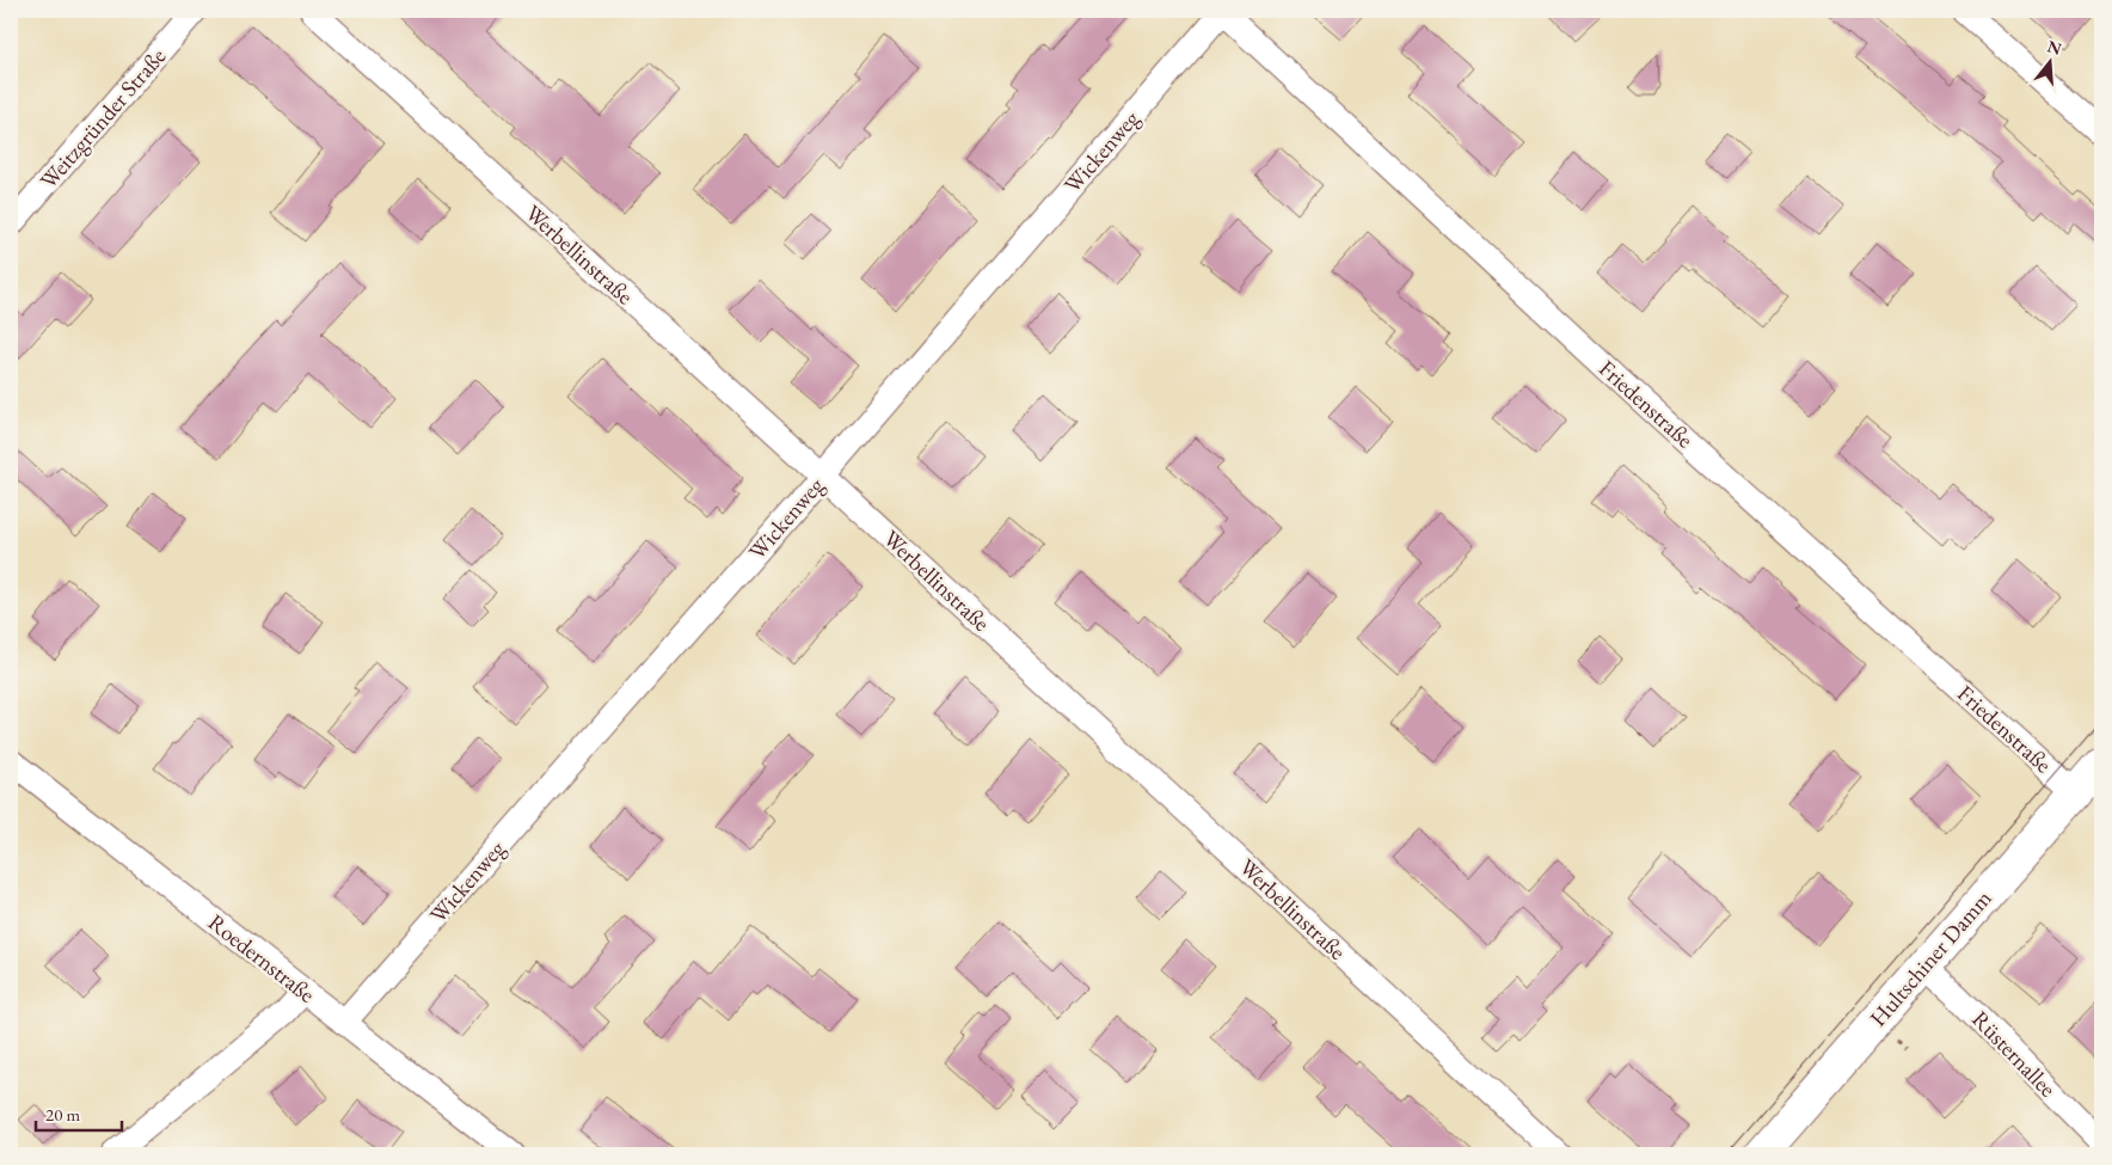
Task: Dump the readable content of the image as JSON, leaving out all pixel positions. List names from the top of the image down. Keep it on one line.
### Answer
{"streets":{"main road":["Hultschiner Damm"],"street":["Weitzgründer Straße","Wickenweg","Werbellinstraße","Friedenstraße","Roedernstraße","Rüsternallee"]},"crossings":[["Wickenweg","Werbellinstraße"],["Wickenweg","Friedenstraße"],["Wickenweg","Roedernstraße"],["Friedenstraße","Hultschiner Damm"],["Hultschiner Damm","Rüsternallee"]],"scale_bar":"20 m","north":"top"}
